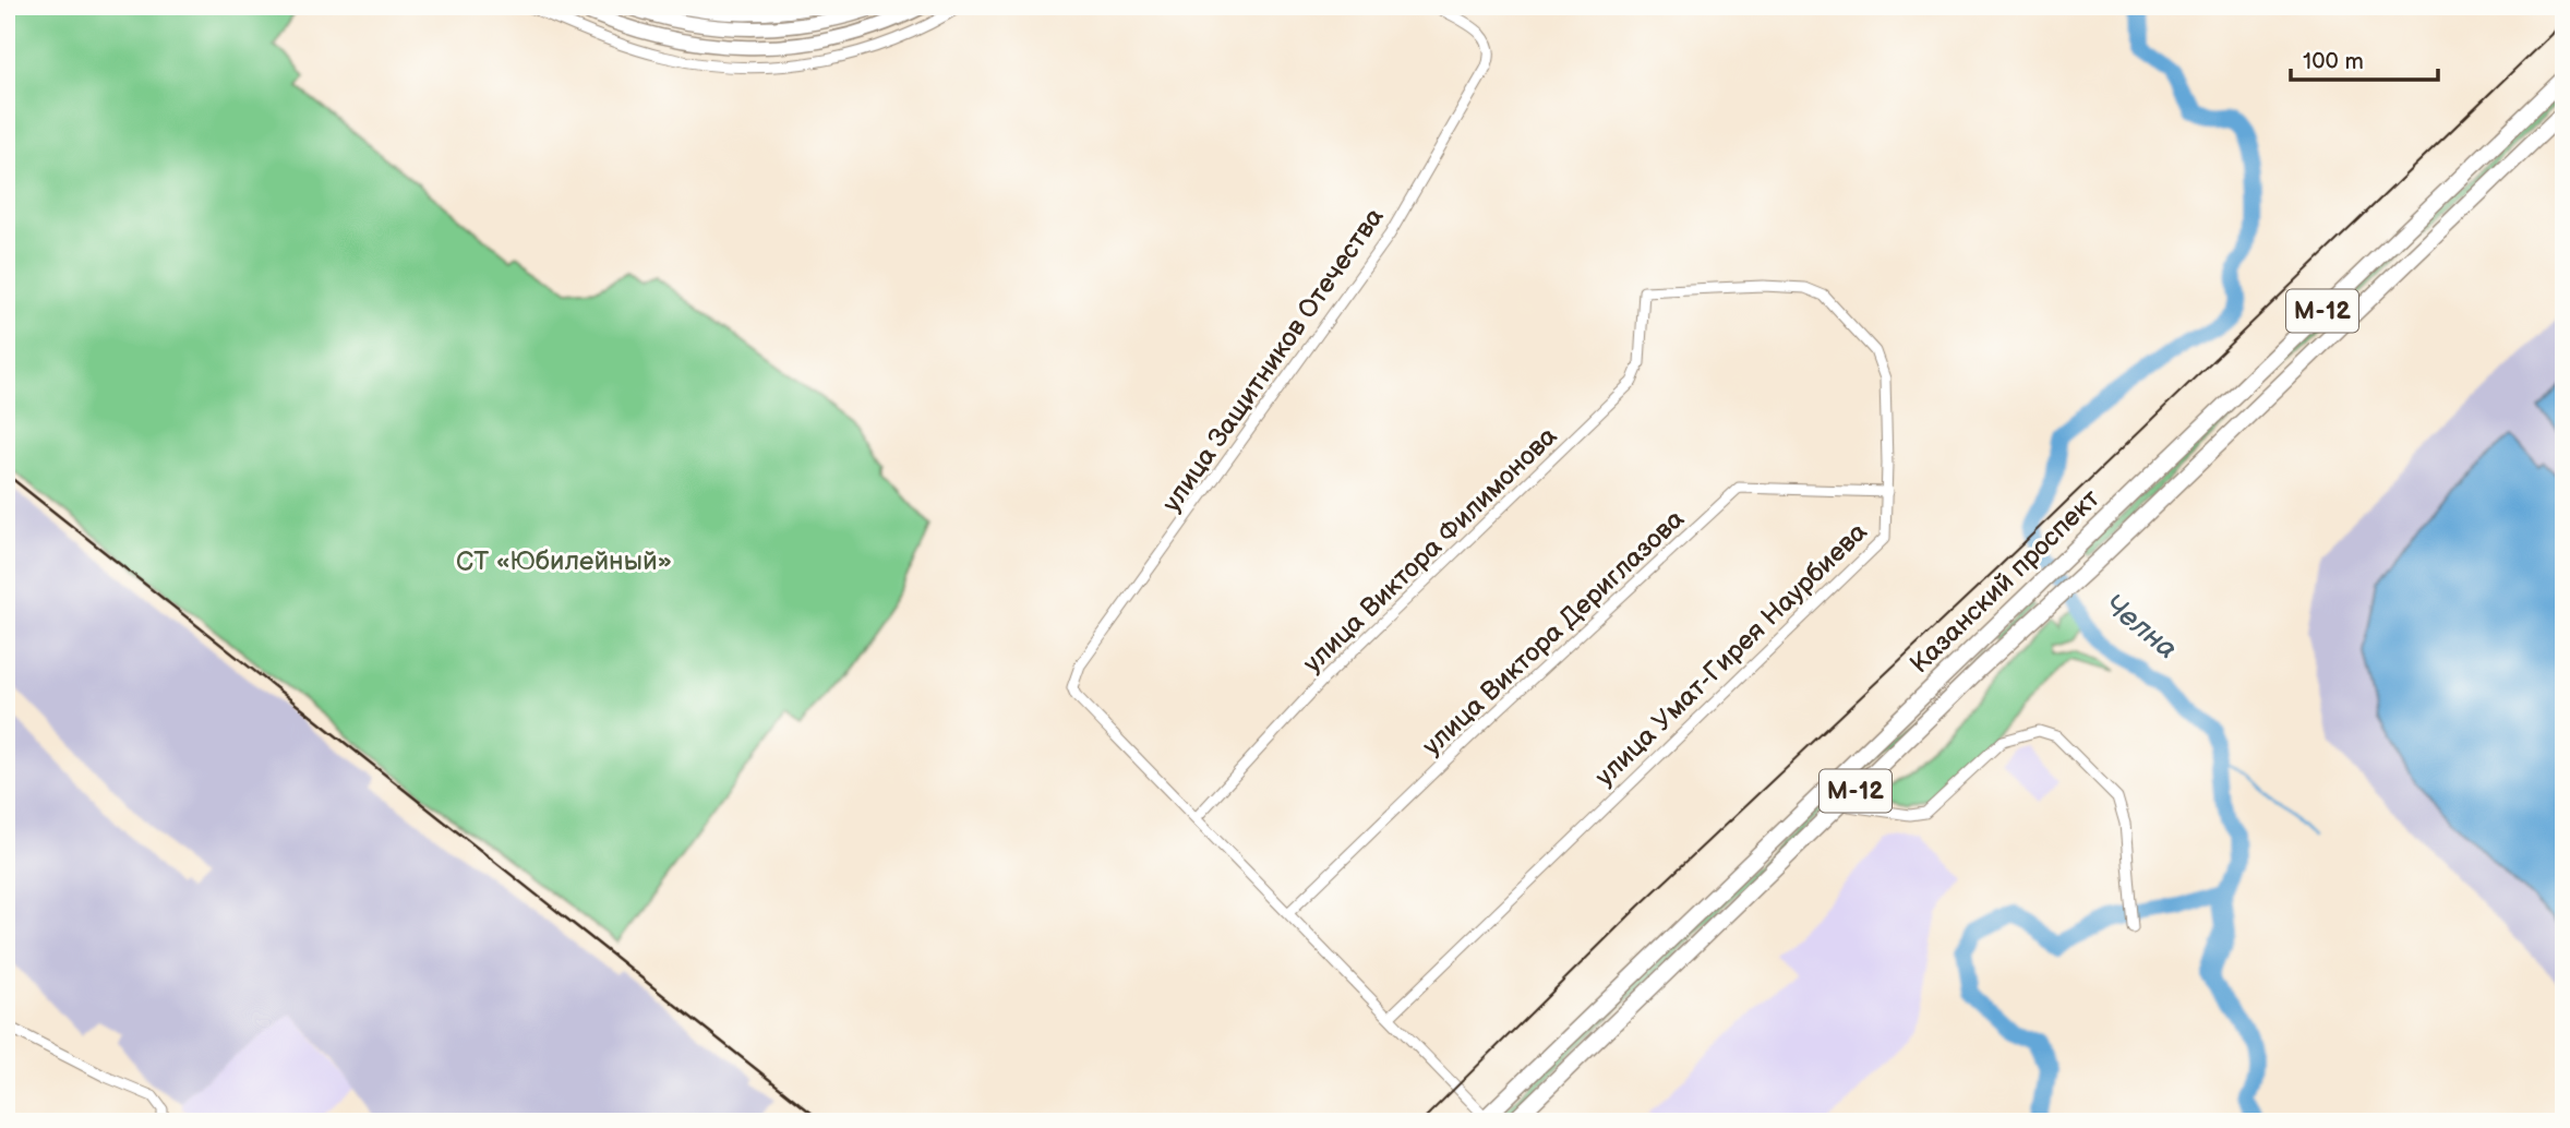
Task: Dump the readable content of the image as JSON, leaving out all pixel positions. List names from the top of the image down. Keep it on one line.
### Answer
{"streets":{"main road":["М-12","Казанский проспект"],"street":["улица Защитников Отечества","улица Виктора Филимонова","улица Виктора Дериглазова","улица Умат-Гирея Наурбиева"]},"crossings":[["улица Защитников Отечества","улица Виктора Филимонова"],["улица Виктора Филимонова","улица Умат-Гирея Наурбиева"],["улица Виктора Дериглазова","улица Умат-Гирея Наурбиева"]],"water":["Челна"],"parks":["СТ «Юбилейный»"],"scale_bar":"100 m"}
